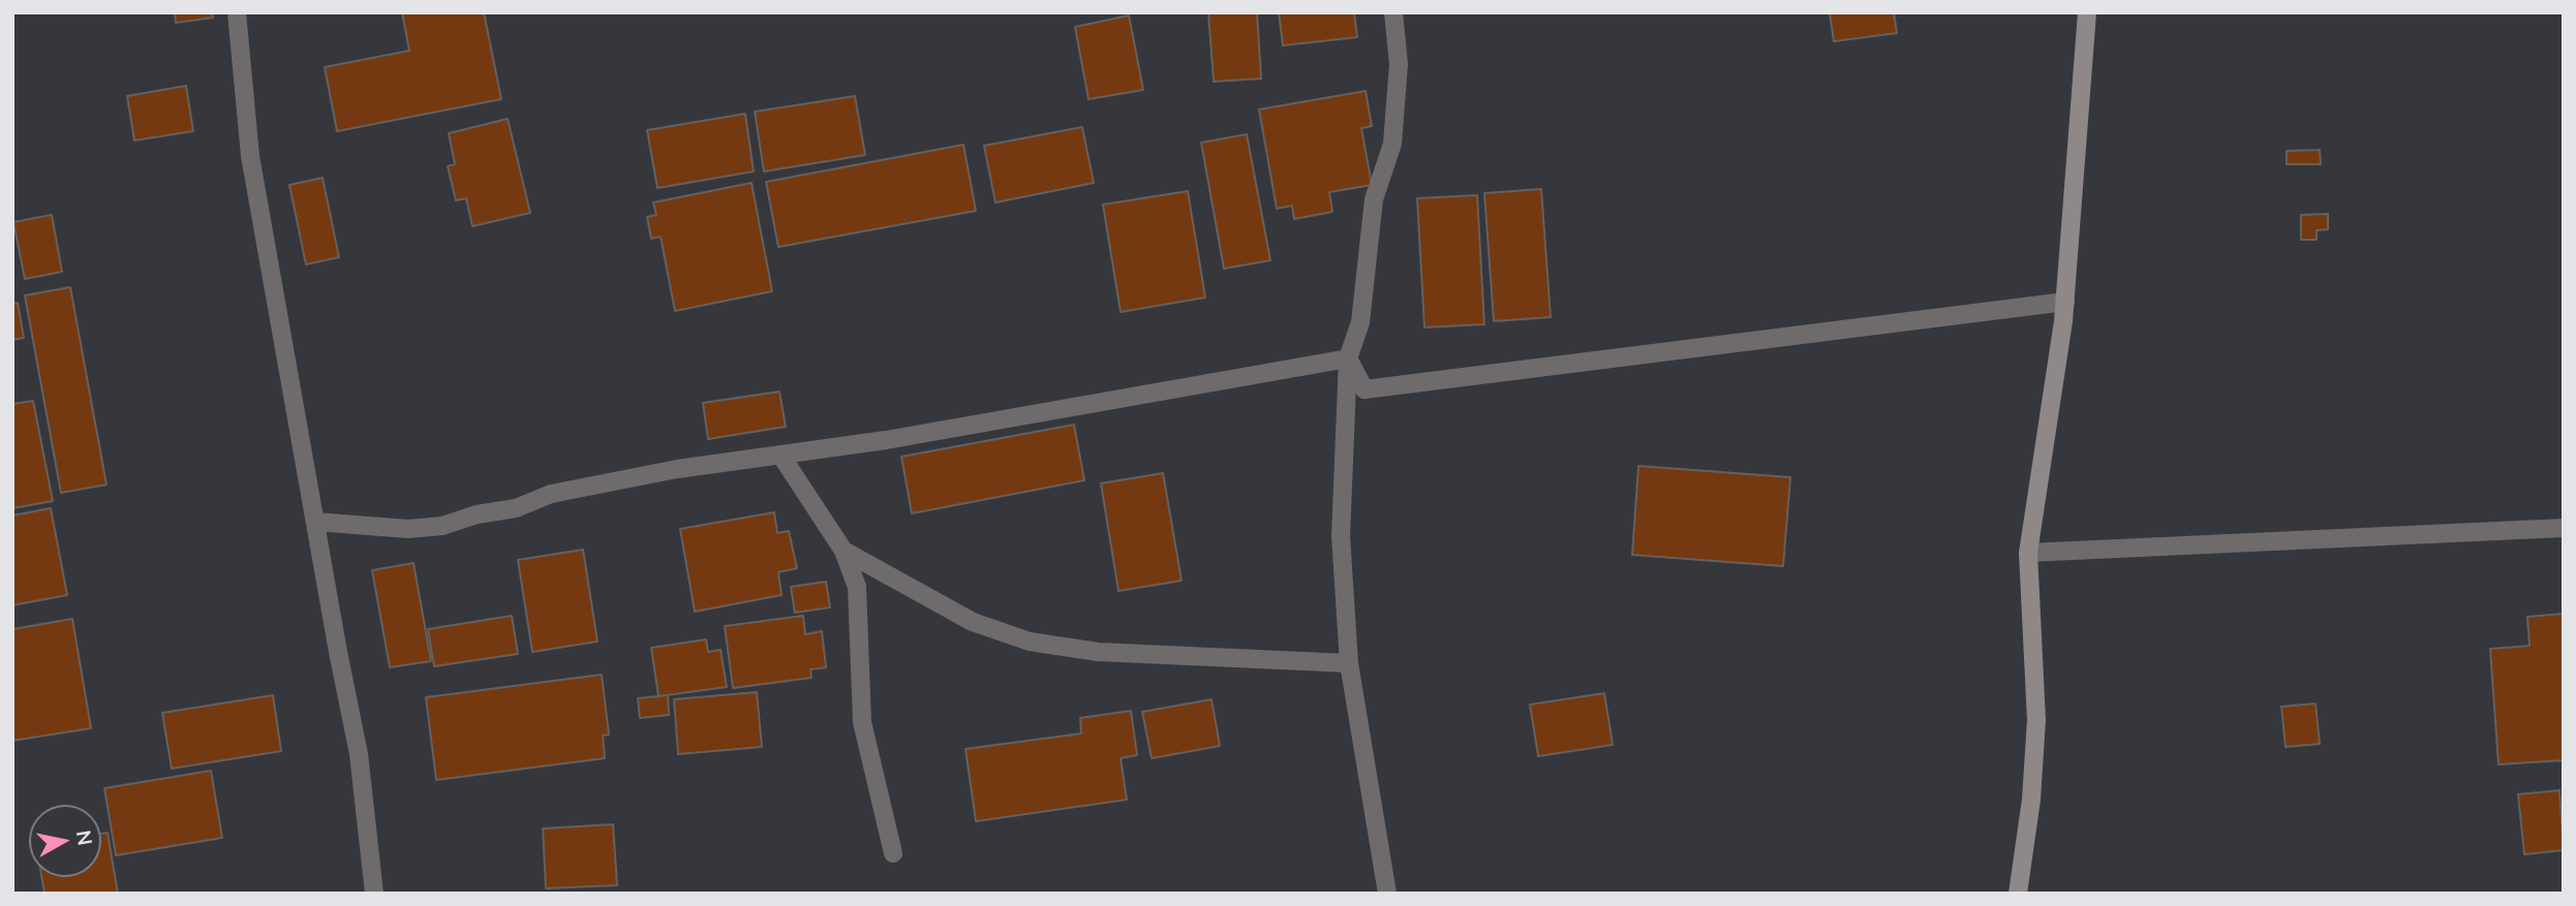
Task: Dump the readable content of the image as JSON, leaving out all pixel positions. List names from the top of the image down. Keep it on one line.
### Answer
{"north":"right"}
